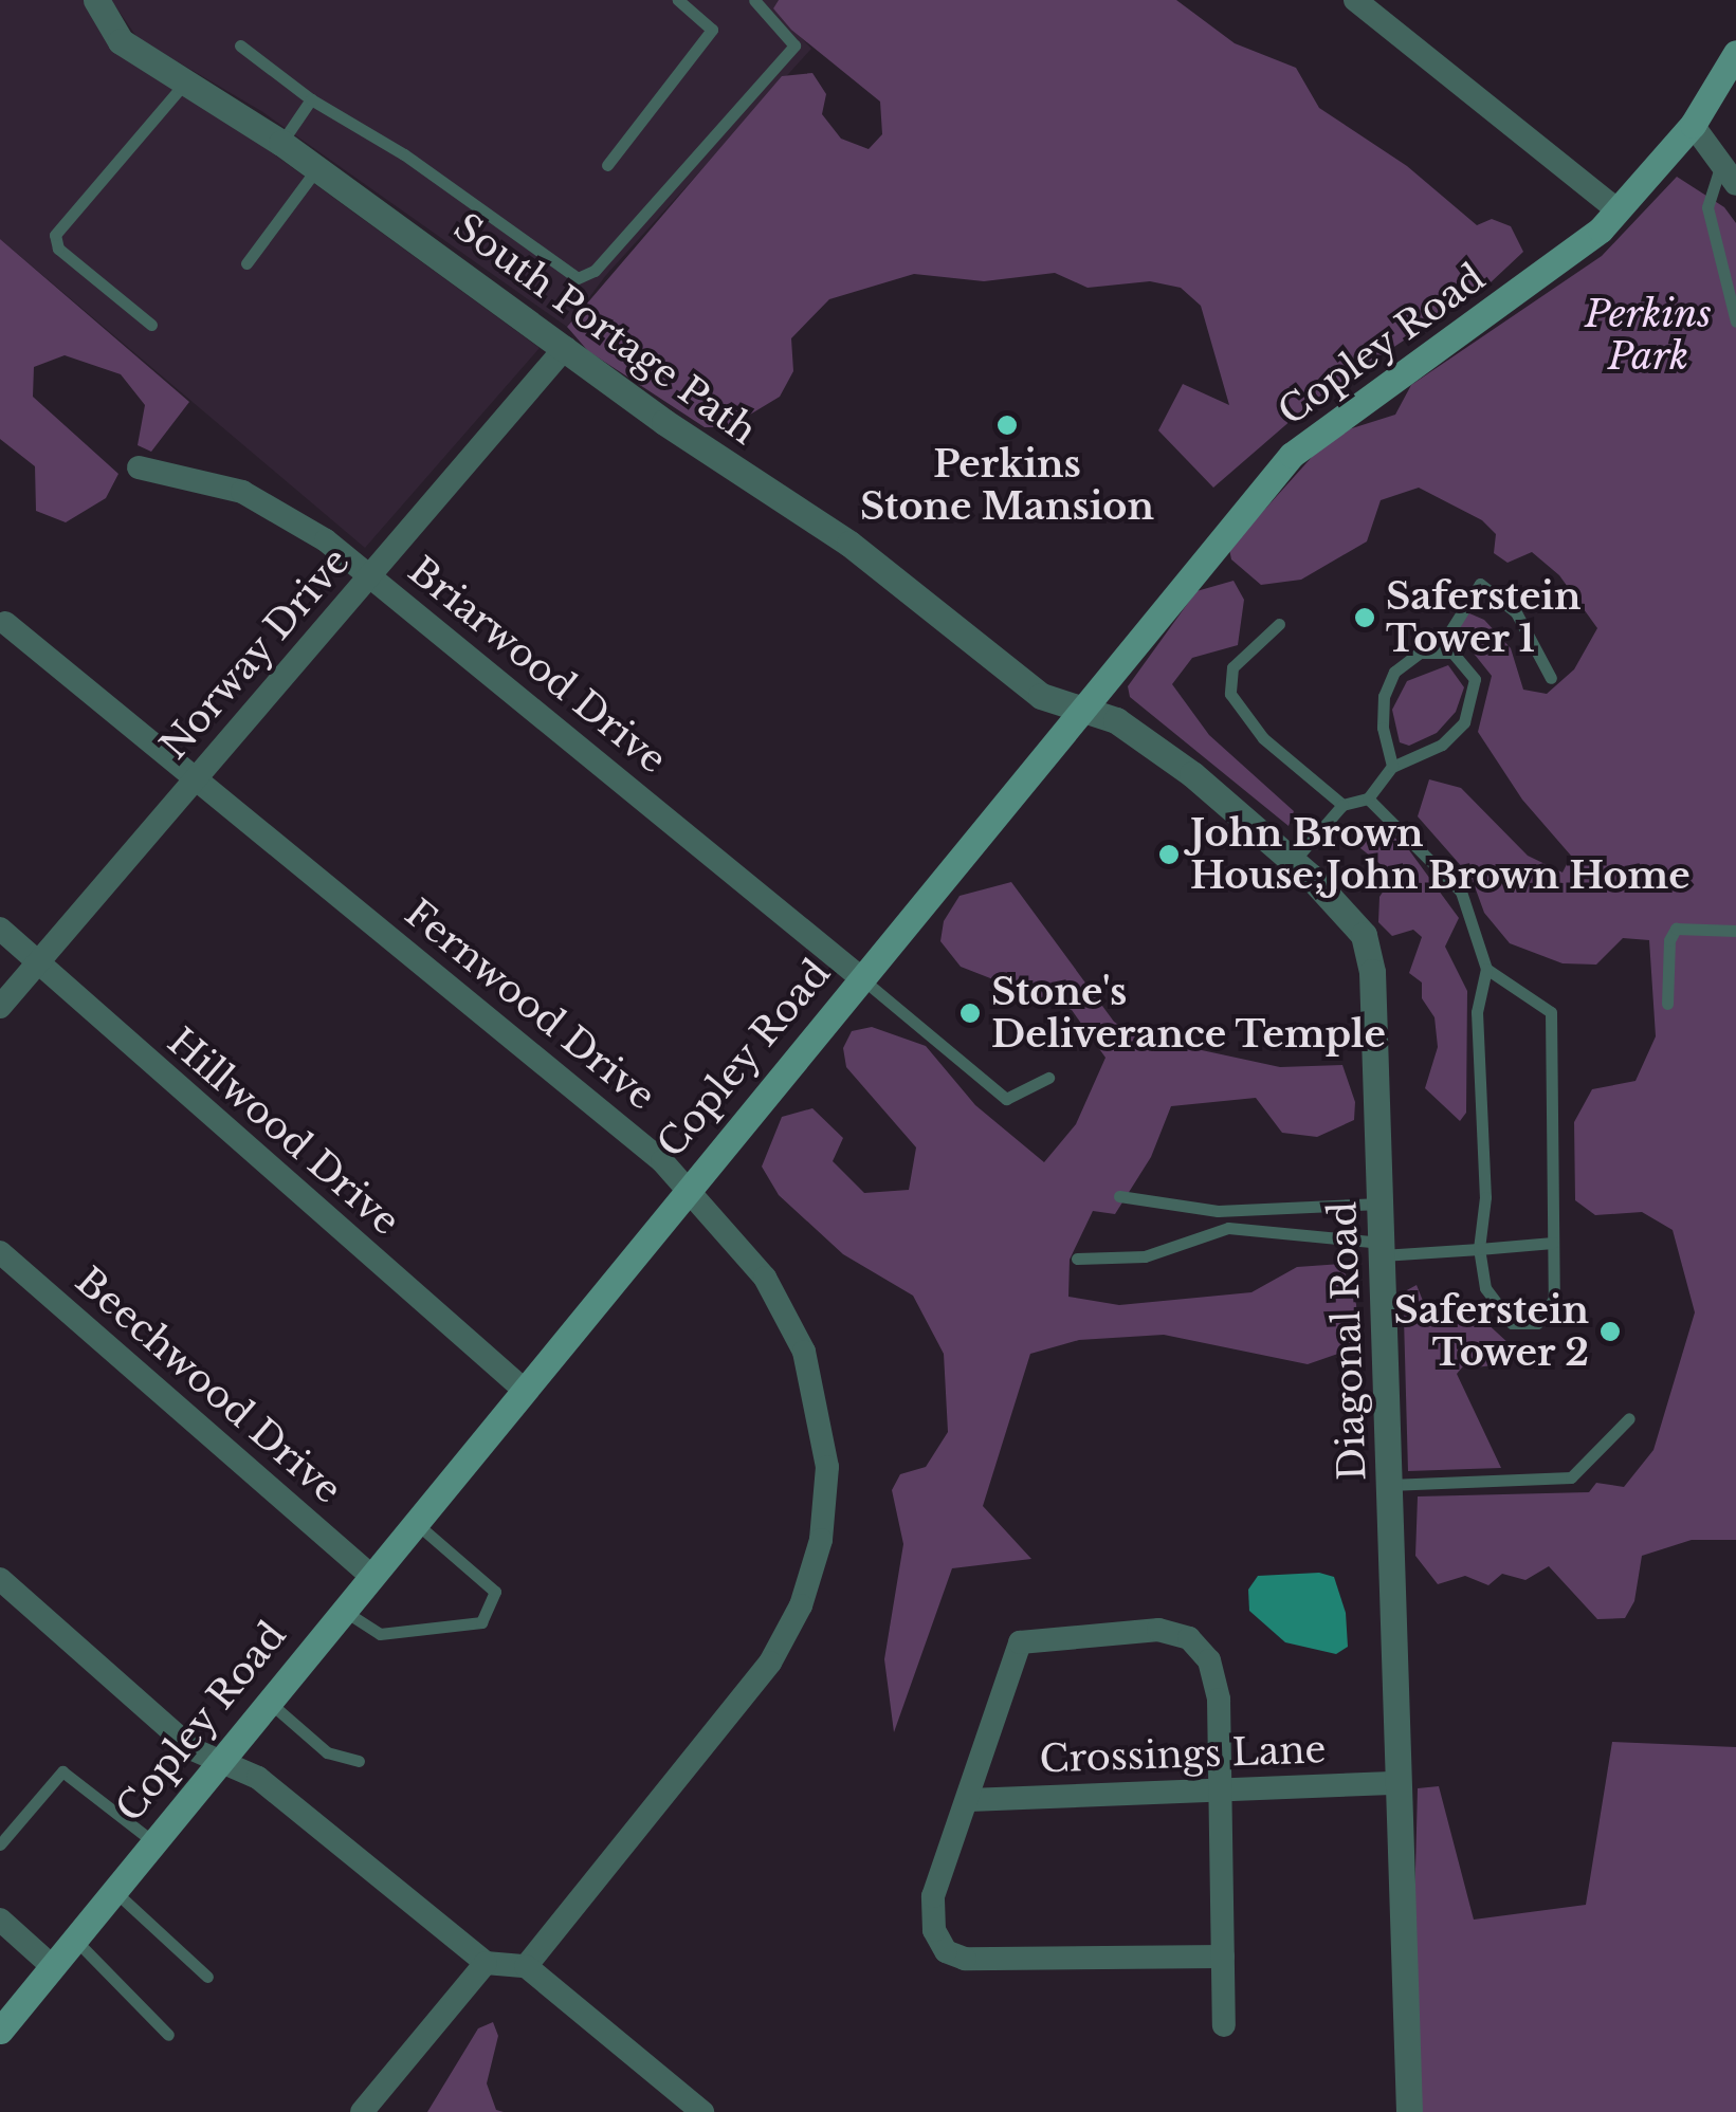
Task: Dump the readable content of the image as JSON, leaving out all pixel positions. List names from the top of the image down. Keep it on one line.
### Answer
{"streets":{"main road":["Copley Road"],"street":["South Portage Path","Norway Drive","Briarwood Drive","Fernwood Drive","Hillwood Drive","Diagonal Road","Beechwood Drive","Crossings Lane"]},"crossings":[["South Portage Path","Copley Road"],["South Portage Path","Norway Drive"],["South Portage Path","Diagonal Road"],["Copley Road","Briarwood Drive"],["Copley Road","Fernwood Drive"],["Copley Road","Hillwood Drive"],["Copley Road","Diagonal Road"],["Copley Road","Beechwood Drive"],["Norway Drive","Briarwood Drive"],["Norway Drive","Fernwood Drive"],["Norway Drive","Hillwood Drive"],["Diagonal Road","Crossings Lane"]],"parks":["Perkins Park"],"places":["Perkins Stone Mansion","Saferstein Tower 1","John Brown House;John Brown Home","Stone's Deliverance Temple","Saferstein Tower 2"]}
